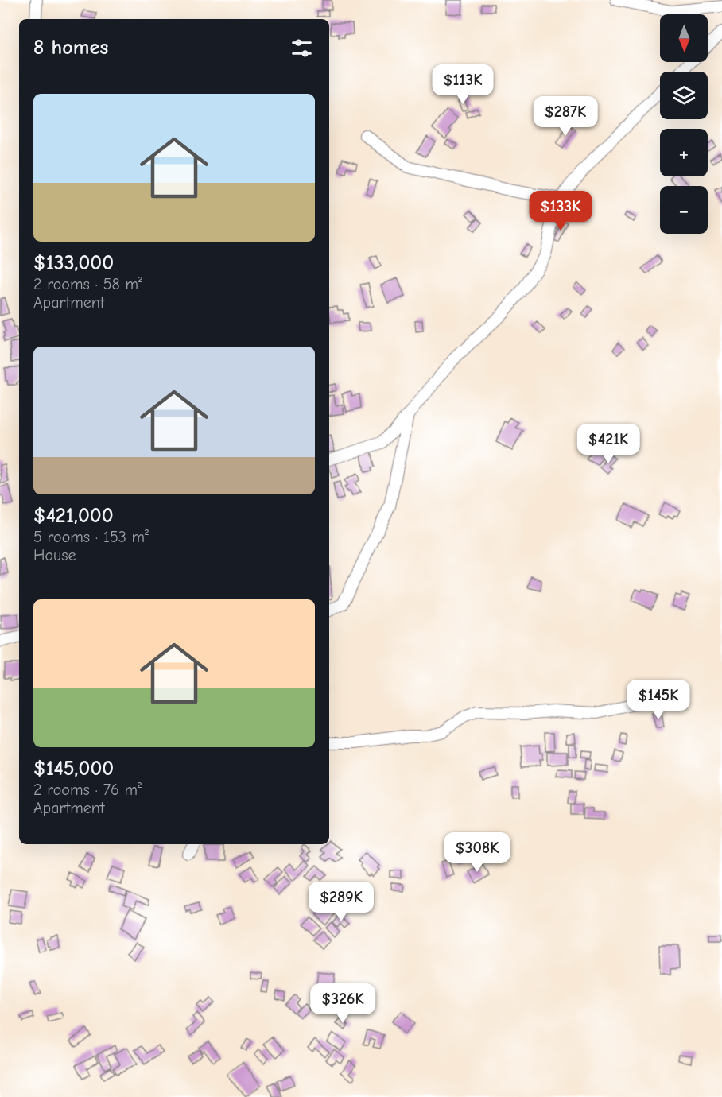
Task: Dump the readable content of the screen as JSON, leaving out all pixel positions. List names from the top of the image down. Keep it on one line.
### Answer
{"north":"bottom","page":{"map_buttons":["+","−"],"heading":"8 homes","price":["$113K","$287K","$133K","$421K","$145K","$308K","$289K","$326K"],"list":[{"name":"$133,000","note":"2 rooms · 58 m² · Apartment"},{"name":"$421,000","note":"5 rooms · 153 m² · House"},{"name":"$145,000","note":"2 rooms · 76 m² · Apartment"}]}}
